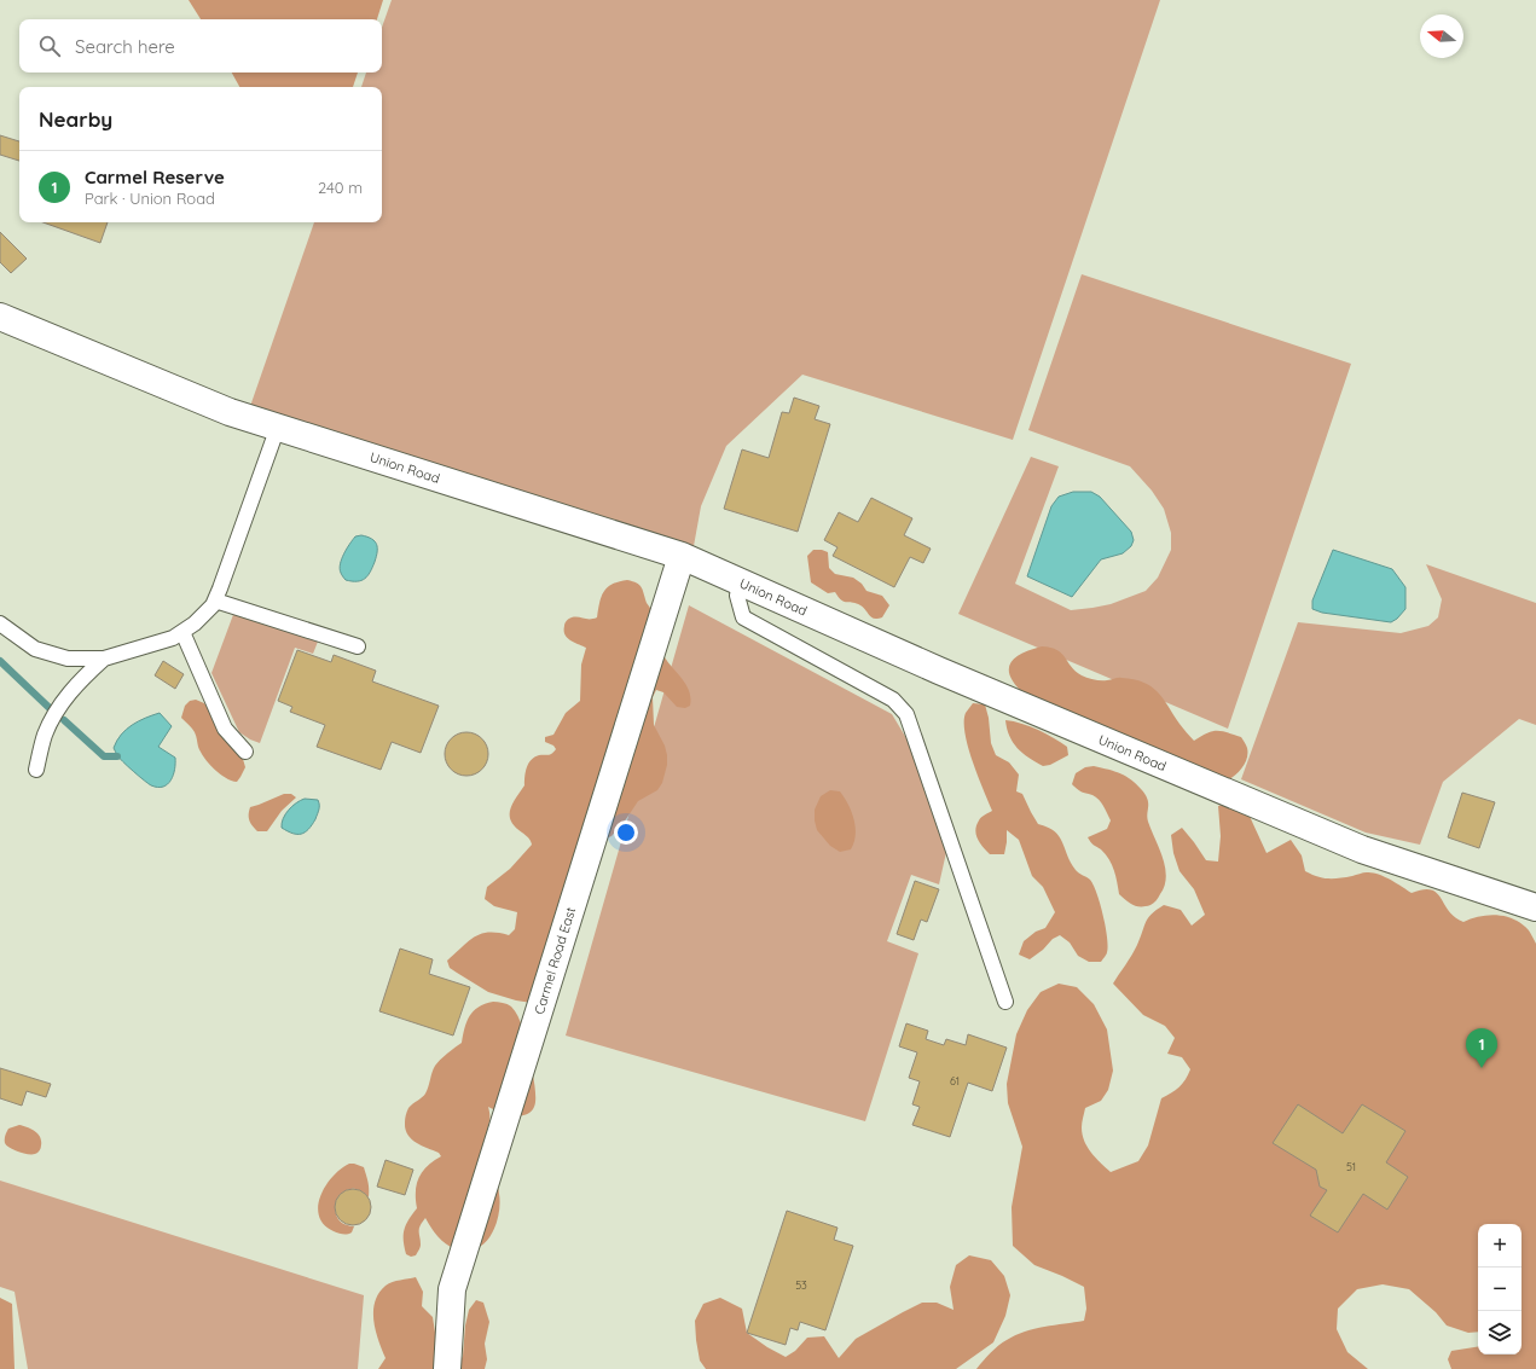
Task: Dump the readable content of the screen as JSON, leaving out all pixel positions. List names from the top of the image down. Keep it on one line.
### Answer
{"streets":{"street":["Union Road","Carmel Road East"]},"crossings":[["Union Road","Carmel Road East"]],"house_numbers":["61","51","53"],"north":"left","page":{"search":"Search here","heading":"Nearby","list":[{"mark":"1","name":"Carmel Reserve","note":"Park · Union Road","value":"240 m"}],"pins":"1","map_buttons":["+","−"]}}
